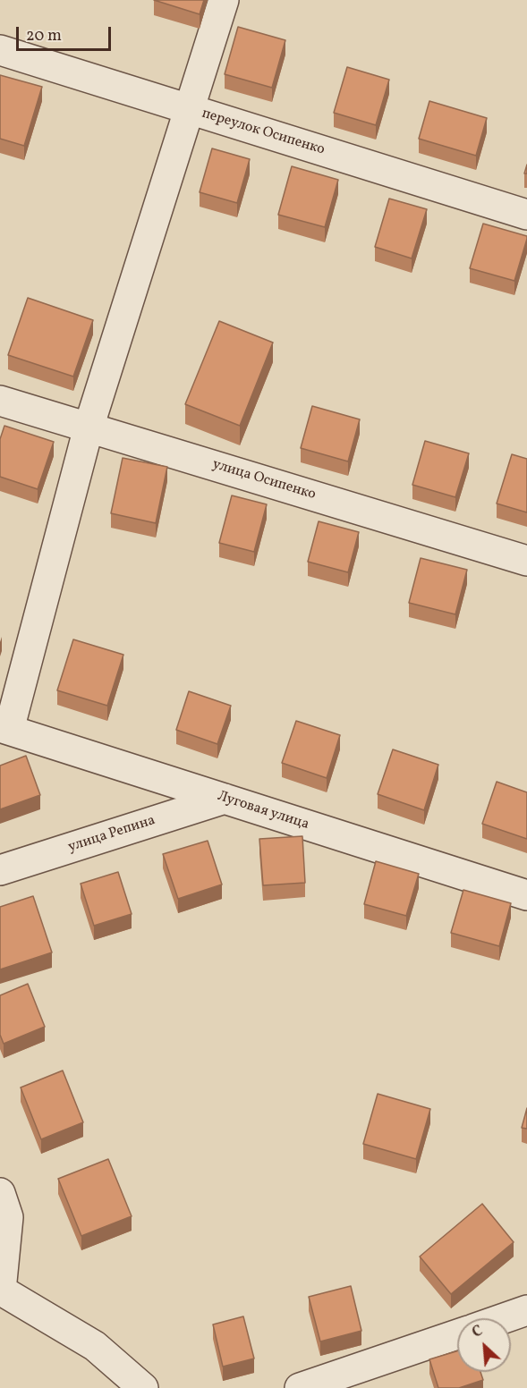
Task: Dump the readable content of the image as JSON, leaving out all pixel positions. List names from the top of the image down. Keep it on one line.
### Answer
{"streets":{"street":["переулок Осипенко","улица Осипенко","Луговая улица","улица Репина"]},"crossings":[["Луговая улица","улица Репина"]],"scale_bar":"20 m","north":"top left"}
